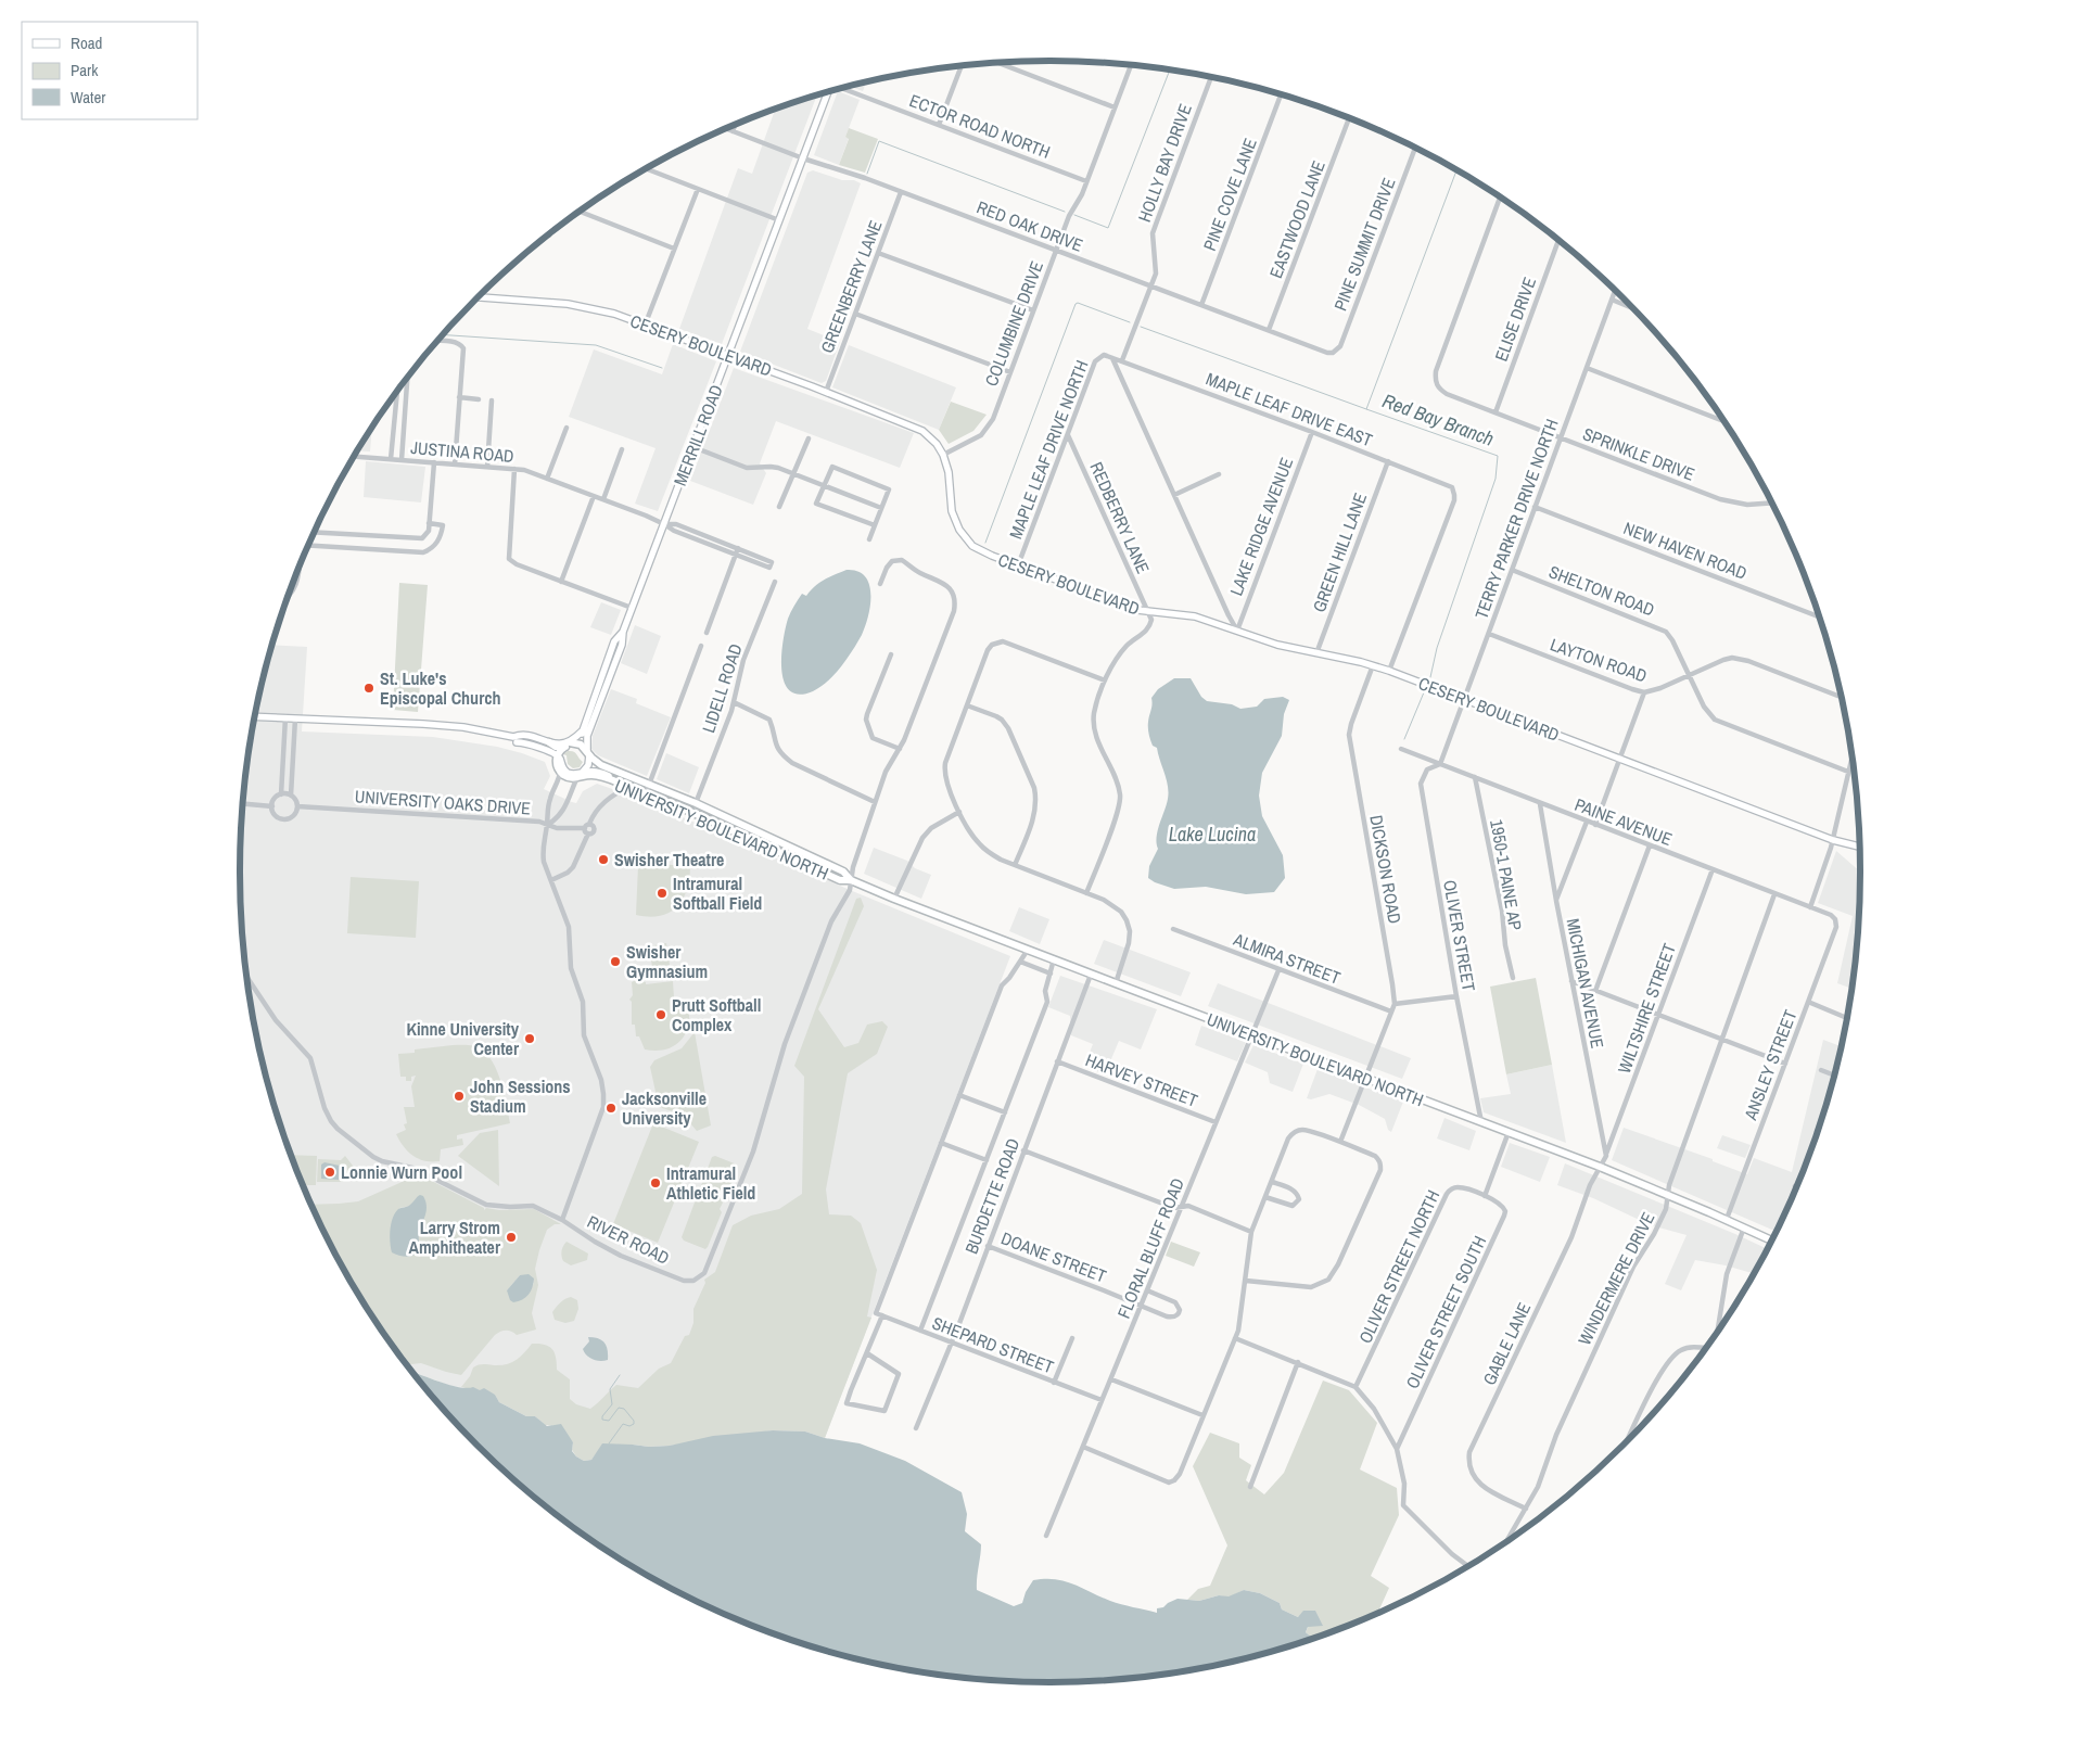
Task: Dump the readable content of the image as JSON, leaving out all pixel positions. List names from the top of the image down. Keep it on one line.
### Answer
{"streets":{"main road":["CESERY BOULEVARD","MERRILL ROAD","UNIVERSITY BOULEVARD NORTH"],"street":["ECTOR ROAD NORTH","HOLLY BAY DRIVE","PINE COVE LANE","EASTWOOD LANE","RED OAK DRIVE","PINE SUMMIT DRIVE","GREENBERRY LANE","ELISE DRIVE","COLUMBINE DRIVE","MAPLE LEAF DRIVE EAST","MAPLE LEAF DRIVE NORTH","JUSTINA ROAD","SPRINKLE DRIVE","REDBERRY LANE","TERRY PARKER DRIVE NORTH","LAKE RIDGE AVENUE","NEW HAVEN ROAD","GREEN HILL LANE","SHELTON ROAD","LAYTON ROAD","LIDELL ROAD","UNIVERSITY OAKS DRIVE","PAINE AVENUE","DICKSON ROAD","1950-1 PAINE AP","OLIVER STREET","ALMIRA STREET","MICHIGAN AVENUE","WILTSHIRE STREET","ANSLEY STREET","HARVEY STREET","BURDETTE ROAD","RIVER ROAD","FLORAL BLUFF ROAD","DOANE STREET","OLIVER STREET NORTH","WINDERMERE DRIVE","OLIVER STREET SOUTH","GABLE LANE","SHEPARD STREET"]},"crossings":[["ECTOR ROAD NORTH","COLUMBINE DRIVE"],["HOLLY BAY DRIVE","RED OAK DRIVE"],["HOLLY BAY DRIVE","MAPLE LEAF DRIVE EAST"],["PINE COVE LANE","RED OAK DRIVE"],["EASTWOOD LANE","RED OAK DRIVE"],["RED OAK DRIVE","PINE SUMMIT DRIVE"],["RED OAK DRIVE","GREENBERRY LANE"],["RED OAK DRIVE","COLUMBINE DRIVE"],["RED OAK DRIVE","MERRILL ROAD"],["GREENBERRY LANE","CESERY BOULEVARD"],["ELISE DRIVE","SPRINKLE DRIVE"],["COLUMBINE DRIVE","CESERY BOULEVARD"],["CESERY BOULEVARD","MAPLE LEAF DRIVE EAST"],["CESERY BOULEVARD","MERRILL ROAD"],["CESERY BOULEVARD","MAPLE LEAF DRIVE NORTH"],["CESERY BOULEVARD","REDBERRY LANE"],["CESERY BOULEVARD","TERRY PARKER DRIVE NORTH"],["CESERY BOULEVARD","LAKE RIDGE AVENUE"],["CESERY BOULEVARD","GREEN HILL LANE"],["CESERY BOULEVARD","DICKSON ROAD"],["MAPLE LEAF DRIVE EAST","MAPLE LEAF DRIVE NORTH"],["MAPLE LEAF DRIVE EAST","LAKE RIDGE AVENUE"],["MAPLE LEAF DRIVE EAST","GREEN HILL LANE"],["MERRILL ROAD","JUSTINA ROAD"],["MERRILL ROAD","UNIVERSITY BOULEVARD NORTH"],["MAPLE LEAF DRIVE NORTH","REDBERRY LANE"],["SPRINKLE DRIVE","TERRY PARKER DRIVE NORTH"],["TERRY PARKER DRIVE NORTH","NEW HAVEN ROAD"],["TERRY PARKER DRIVE NORTH","SHELTON ROAD"],["TERRY PARKER DRIVE NORTH","LAYTON ROAD"],["TERRY PARKER DRIVE NORTH","PAINE AVENUE"],["TERRY PARKER DRIVE NORTH","OLIVER STREET"],["SHELTON ROAD","LAYTON ROAD"],["LIDELL ROAD","UNIVERSITY BOULEVARD NORTH"],["PAINE AVENUE","1950-1 PAINE AP"],["PAINE AVENUE","OLIVER STREET"],["PAINE AVENUE","MICHIGAN AVENUE"],["PAINE AVENUE","WILTSHIRE STREET"],["PAINE AVENUE","ANSLEY STREET"],["PAINE AVENUE","WINDERMERE DRIVE"],["UNIVERSITY BOULEVARD NORTH","OLIVER STREET"],["UNIVERSITY BOULEVARD NORTH","ANSLEY STREET"],["UNIVERSITY BOULEVARD NORTH","BURDETTE ROAD"],["UNIVERSITY BOULEVARD NORTH","RIVER ROAD"],["UNIVERSITY BOULEVARD NORTH","FLORAL BLUFF ROAD"],["UNIVERSITY BOULEVARD NORTH","WINDERMERE DRIVE"],["UNIVERSITY BOULEVARD NORTH","GABLE LANE"],["ALMIRA STREET","FLORAL BLUFF ROAD"],["MICHIGAN AVENUE","WILTSHIRE STREET"],["HARVEY STREET","BURDETTE ROAD"],["HARVEY STREET","FLORAL BLUFF ROAD"],["BURDETTE ROAD","DOANE STREET"],["BURDETTE ROAD","SHEPARD STREET"],["FLORAL BLUFF ROAD","DOANE STREET"],["FLORAL BLUFF ROAD","SHEPARD STREET"],["OLIVER STREET NORTH","OLIVER STREET SOUTH"],["WINDERMERE DRIVE","GABLE LANE"]],"water":["Red Bay Branch","Lake Lucina"],"places":["St. Luke's Episcopal Church","Swisher Theatre","Intramural Softball Field","Swisher Gymnasium","Prutt Softball Complex","Kinne University Center","John Sessions Stadium","Jacksonville University","Lonnie Wurn Pool","Intramural Athletic Field","Larry Strom Amphitheater"],"legend":["Road","Park","Water"]}
